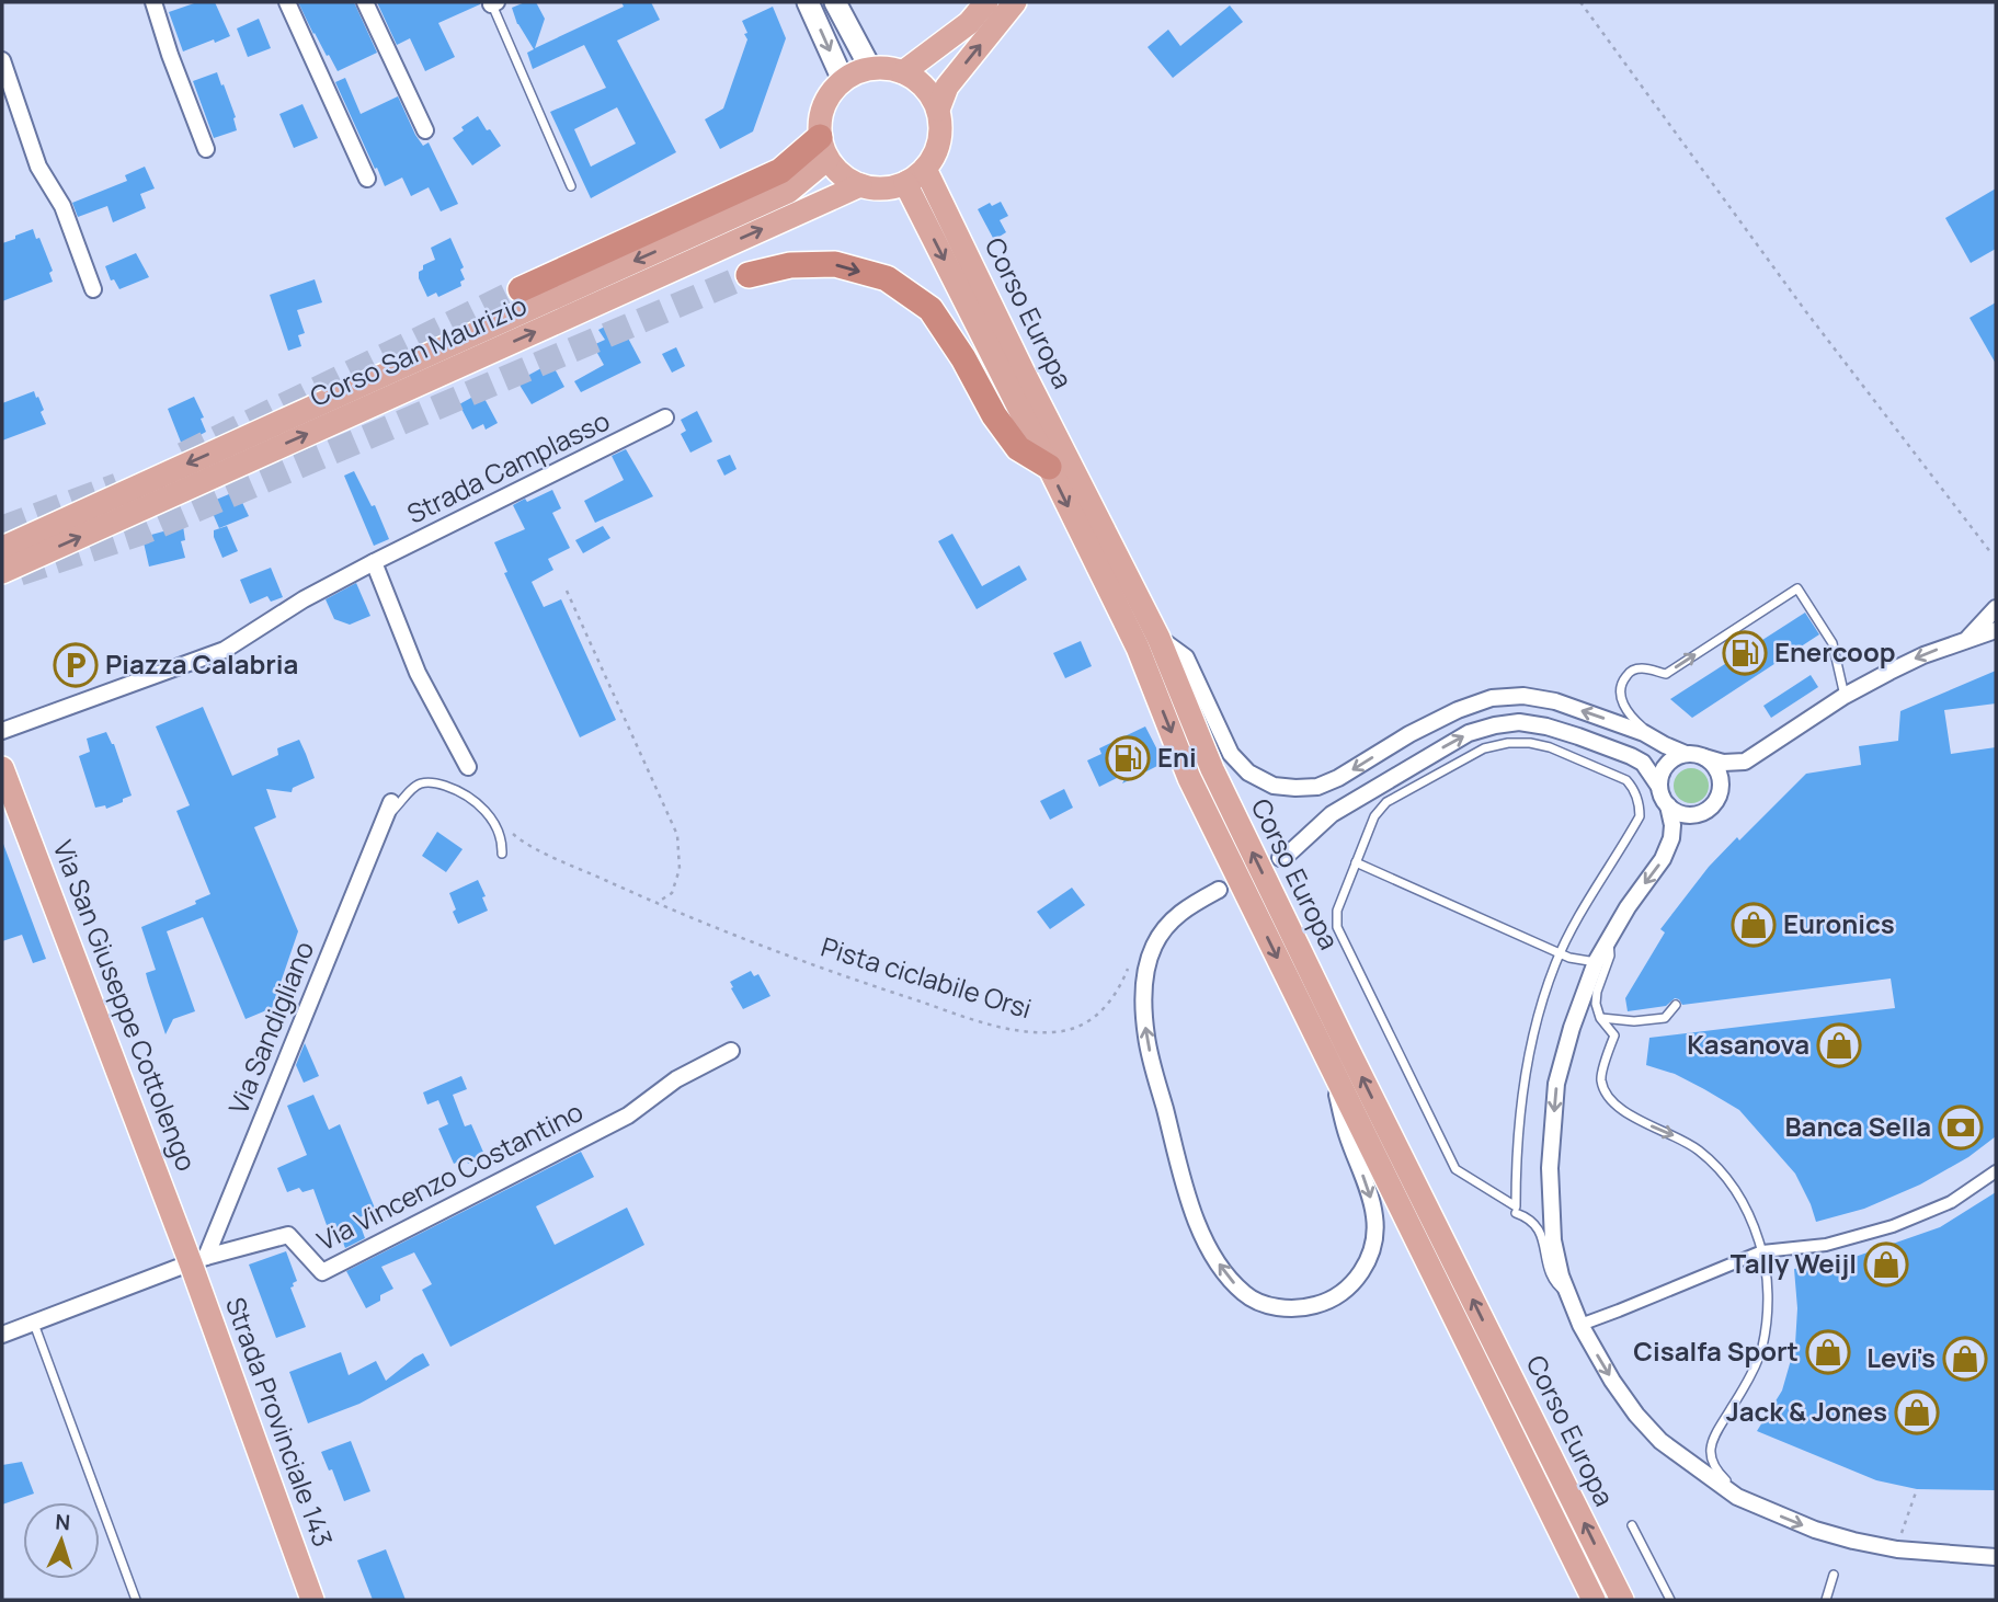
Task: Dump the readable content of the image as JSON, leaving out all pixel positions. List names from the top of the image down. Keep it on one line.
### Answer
{"streets":{"main road":["Corso Europa","Corso San Maurizio","Via San Giuseppe Cottolengo","Strada Provinciale 143"],"street":["Strada Camplasso","Via Sandigliano","Via Vincenzo Costantino"],"path":["Pista ciclabile Orsi"]},"crossings":[["Corso Europa","Corso San Maurizio"],["Via San Giuseppe Cottolengo","Via Sandigliano"],["Via San Giuseppe Cottolengo","Via Vincenzo Costantino"],["Via San Giuseppe Cottolengo","Strada Provinciale 143"],["Via Sandigliano","Via Vincenzo Costantino"],["Via Sandigliano","Strada Provinciale 143"],["Via Vincenzo Costantino","Strada Provinciale 143"]],"places":{"fuel station":["Enercoop","Eni"],"parking":["Piazza Calabria"],"shop":["Euronics","Kasanova","Tally Weijl","Cisalfa Sport","Levi's","Jack & Jones"],"bank":["Banca Sella"]},"north":"top"}
